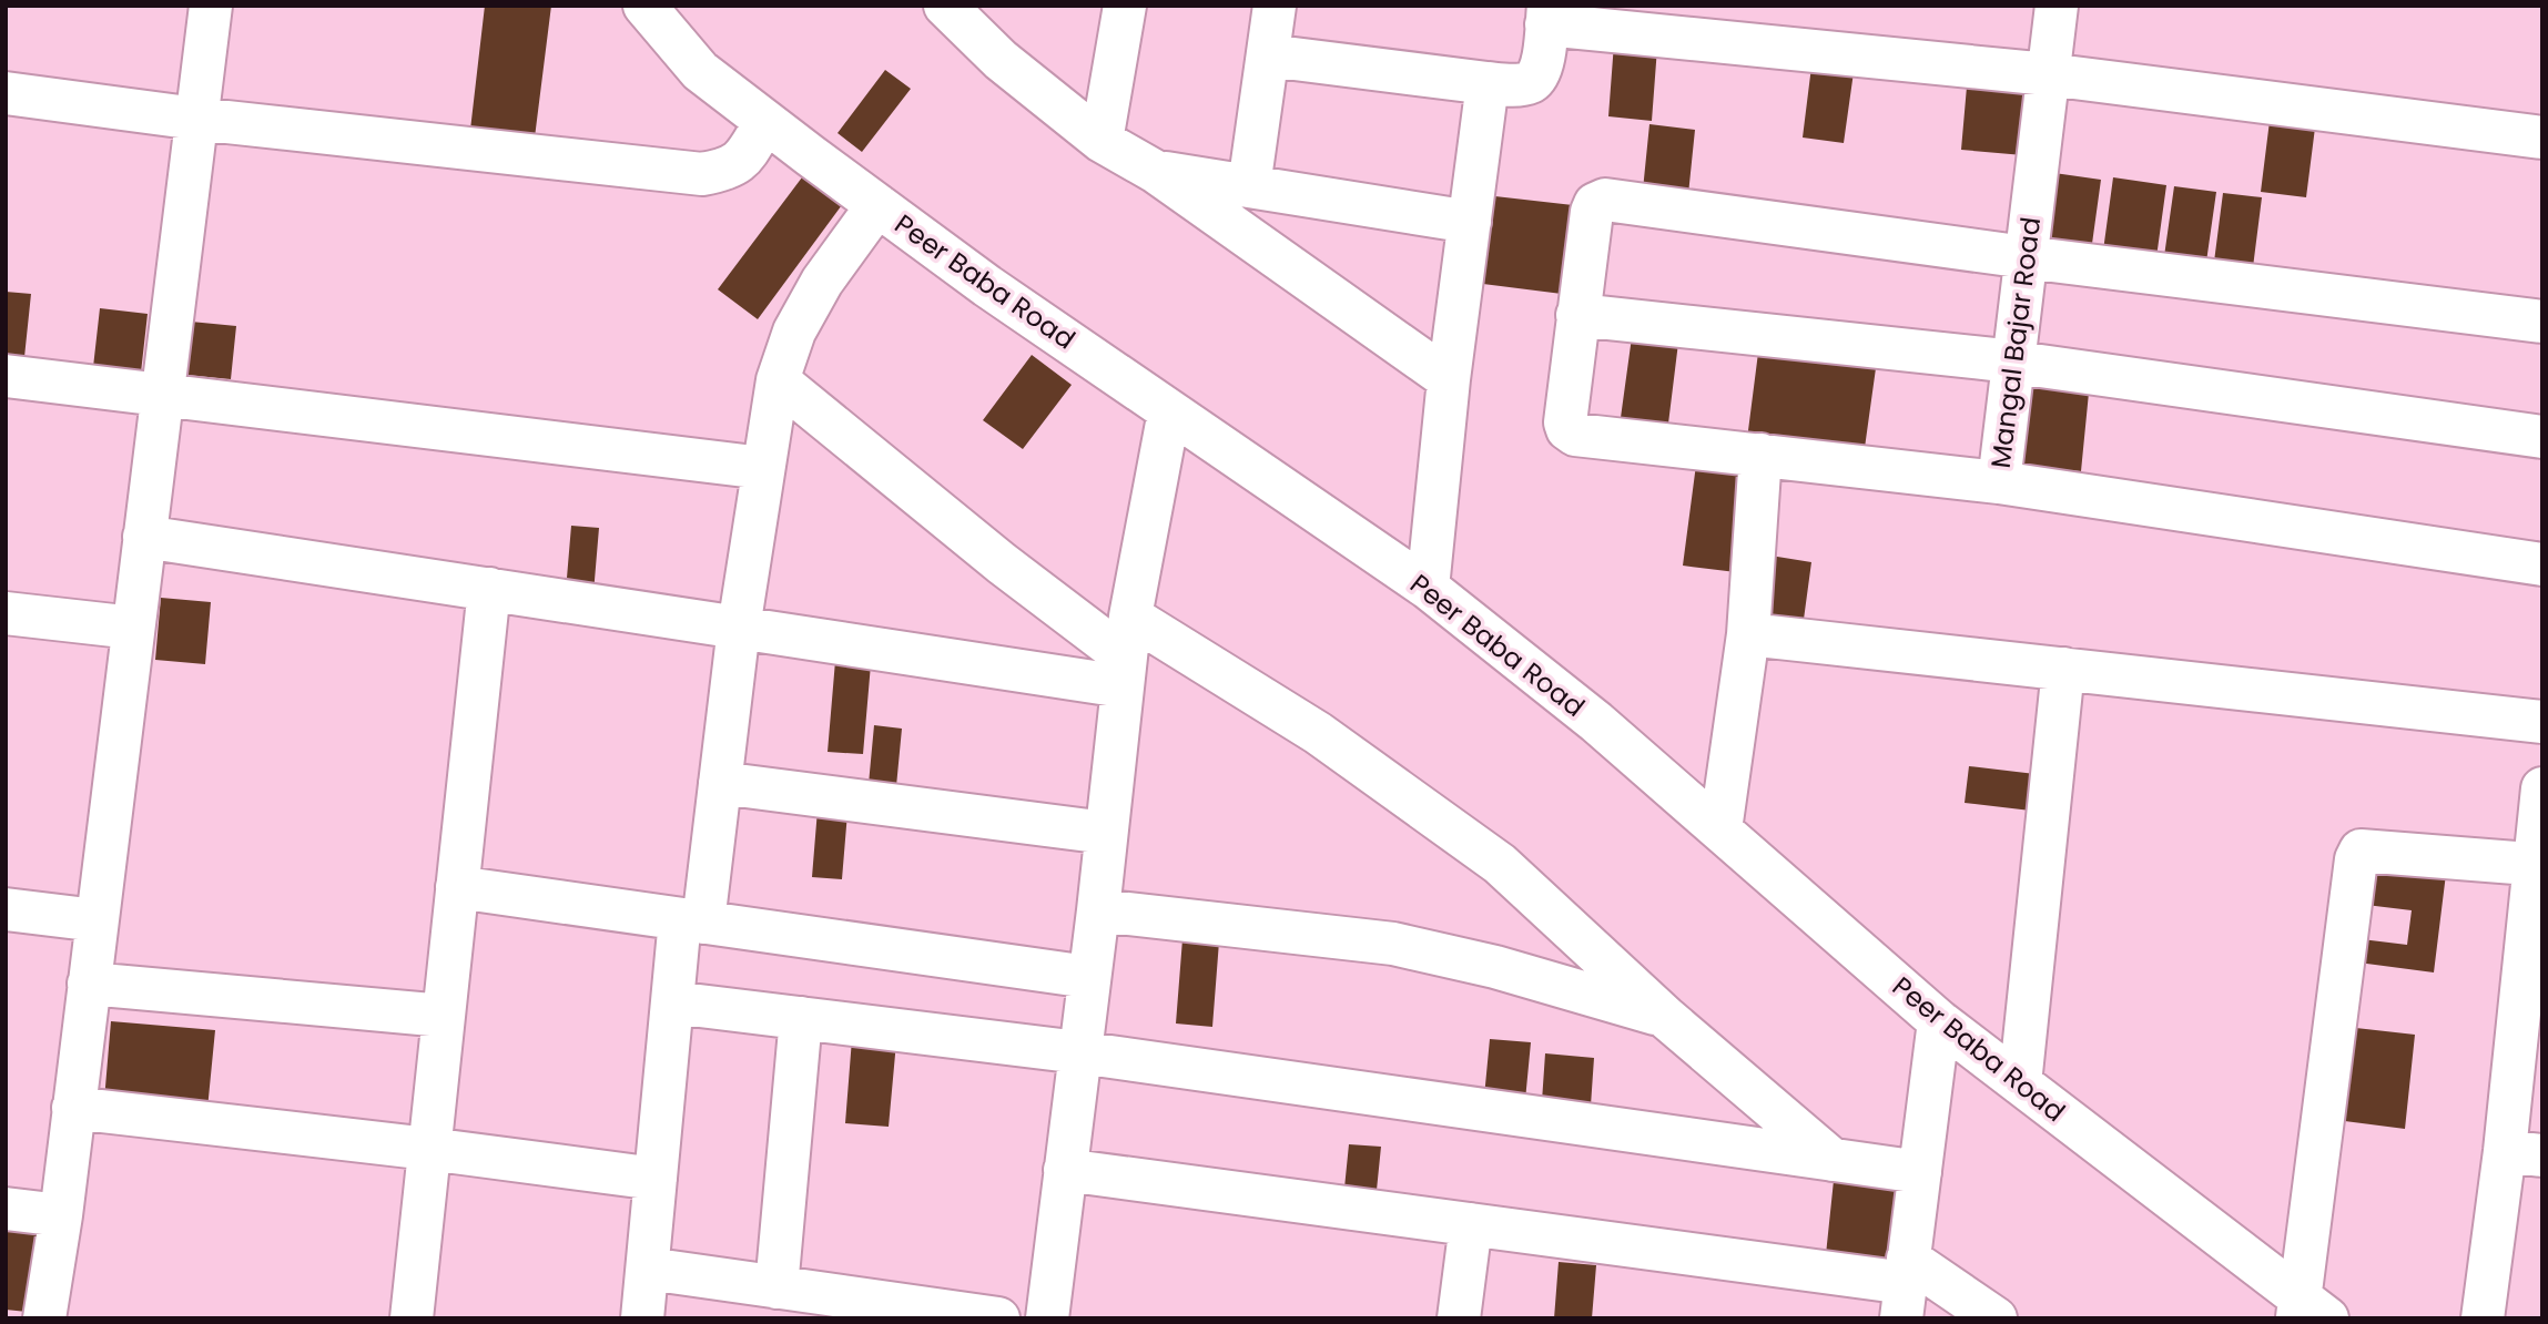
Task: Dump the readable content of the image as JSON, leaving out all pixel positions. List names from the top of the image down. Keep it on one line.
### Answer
{"streets":{"street":["Peer Baba Road","Mangal Bajar Road"]}}
